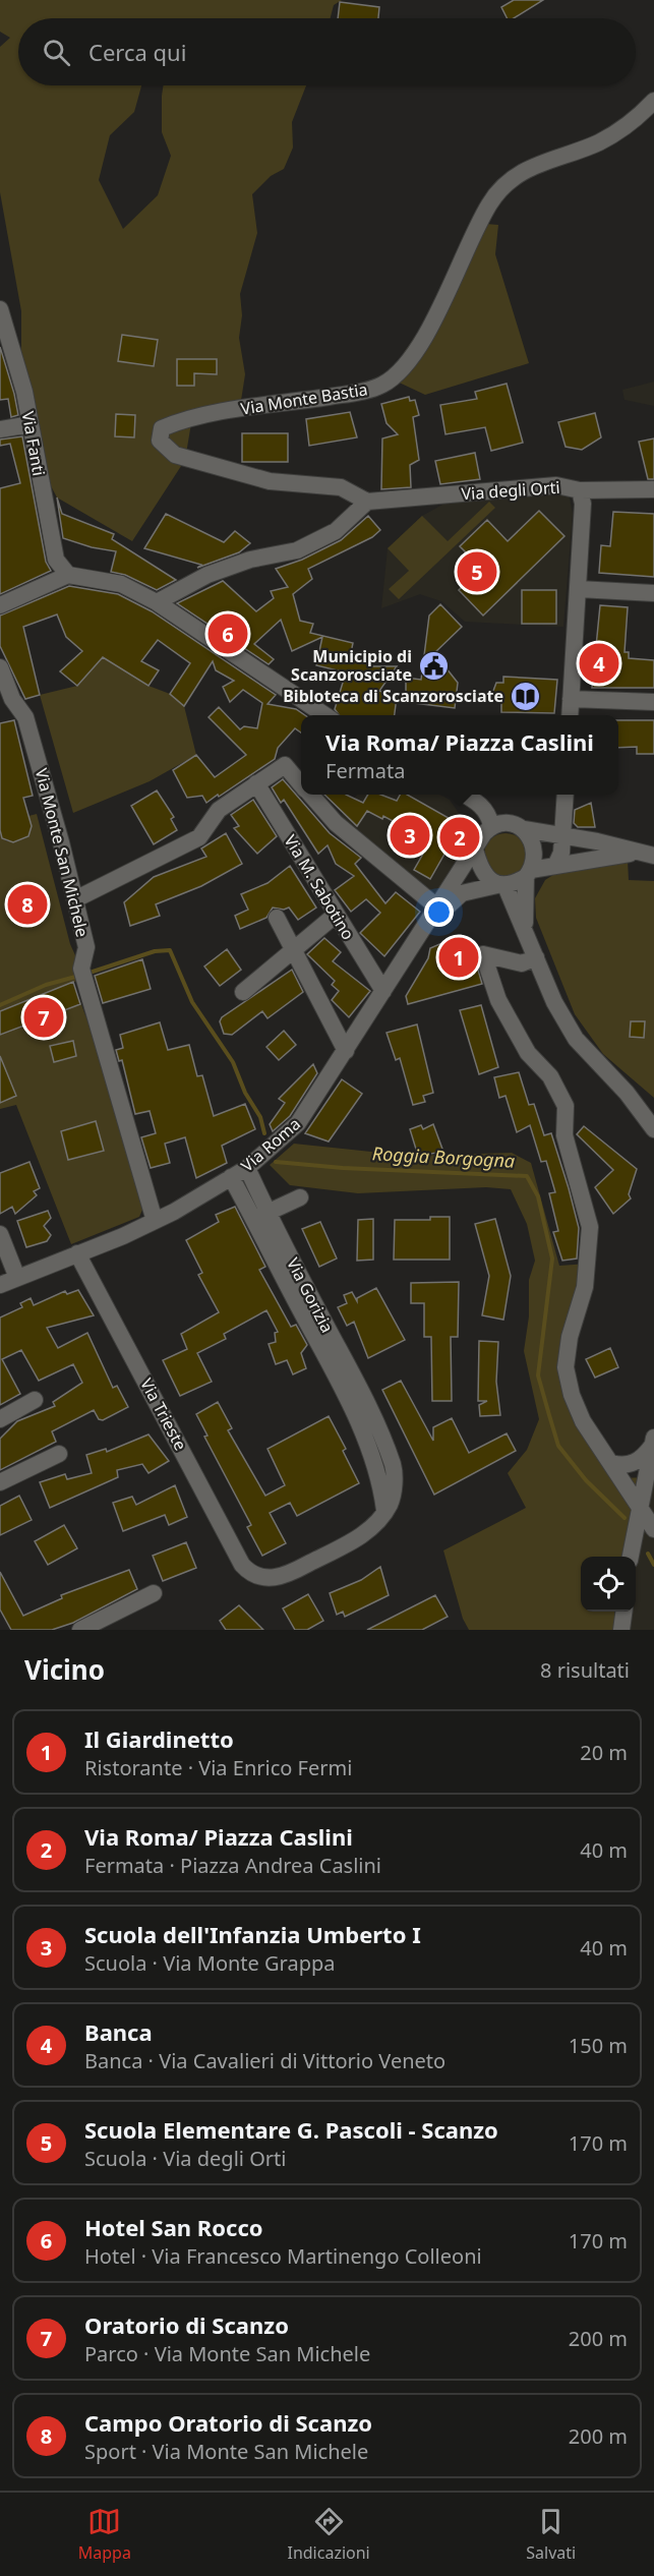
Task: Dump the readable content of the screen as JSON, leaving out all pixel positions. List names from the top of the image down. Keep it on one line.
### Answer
{"streets":{"street":["Via Monte Bastia","Via Fanti","Via degli Orti","Via Monte San Michele","Via M. Sabotino","Via Roma","Via Gorizia","Via Trieste"]},"crossings":[["Via Monte Bastia","Via degli Orti"],["Via Monte San Michele","Via Roma"],["Via M. Sabotino","Via Roma"],["Via Roma","Via Gorizia"],["Via Roma","Via Trieste"],["Via Gorizia","Via Trieste"]],"water":["Roggia Borgogna"],"places":{"public building":["Municipio di Scanzorosciate"],"library":["Bibloteca di Scanzorosciate"]},"page":{"search":"Cerca qui","pins":["5","6","4","3","2","8","1","7"],"popup":["Via Roma/ Piazza Caslini","Fermata"],"heading":["Vicino","8 risultati"],"list":[{"mark":"1","name":"Il Giardinetto","note":"Ristorante · Via Enrico Fermi","value":"20 m"},{"mark":"2","name":"Via Roma/ Piazza Caslini","note":"Fermata · Piazza Andrea Caslini","value":"40 m"},{"mark":"3","name":"Scuola dell'Infanzia Umberto I","note":"Scuola · Via Monte Grappa","value":"40 m"},{"mark":"4","name":"Banca","note":"Banca · Via Cavalieri di Vittorio Veneto","value":"150 m"},{"mark":"5","name":"Scuola Elementare G. Pascoli - Scanzo","note":"Scuola · Via degli Orti","value":"170 m"},{"mark":"6","name":"Hotel San Rocco","note":"Hotel · Via Francesco Martinengo Colleoni","value":"170 m"},{"mark":"7","name":"Oratorio di Scanzo","note":"Parco · Via Monte San Michele","value":"200 m"},{"mark":"8","name":"Campo Oratorio di Scanzo","note":"Sport · Via Monte San Michele","value":"200 m"}],"nav":["Mappa","Indicazioni","Salvati"]}}
